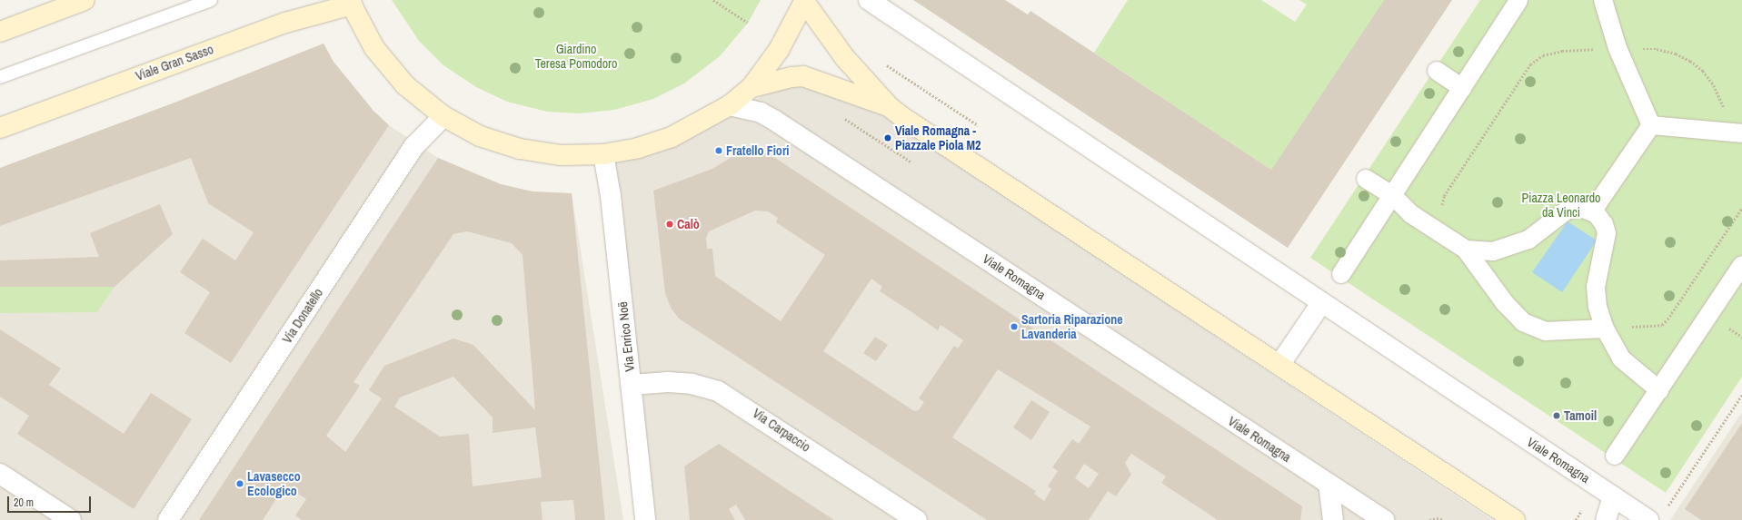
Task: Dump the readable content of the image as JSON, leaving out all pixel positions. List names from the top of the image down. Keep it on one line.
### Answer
{"streets":{"main road":["Viale Gran Sasso"],"street":["Viale Romagna","Via Donatello","Via Enrico Noë","Via Carpaccio"]},"crossings":[["Via Enrico Noë","Via Carpaccio"]],"parks":["Giardino Teresa Pomodoro","Piazza Leonardo da Vinci"],"places":["Viale Romagna - Piazzale Piola M2","Fratello Fiori","Calò","Sartoria Riparazione Lavanderia","Tamoil","Lavasecco Ecologico"],"scale_bar":"20 m"}
